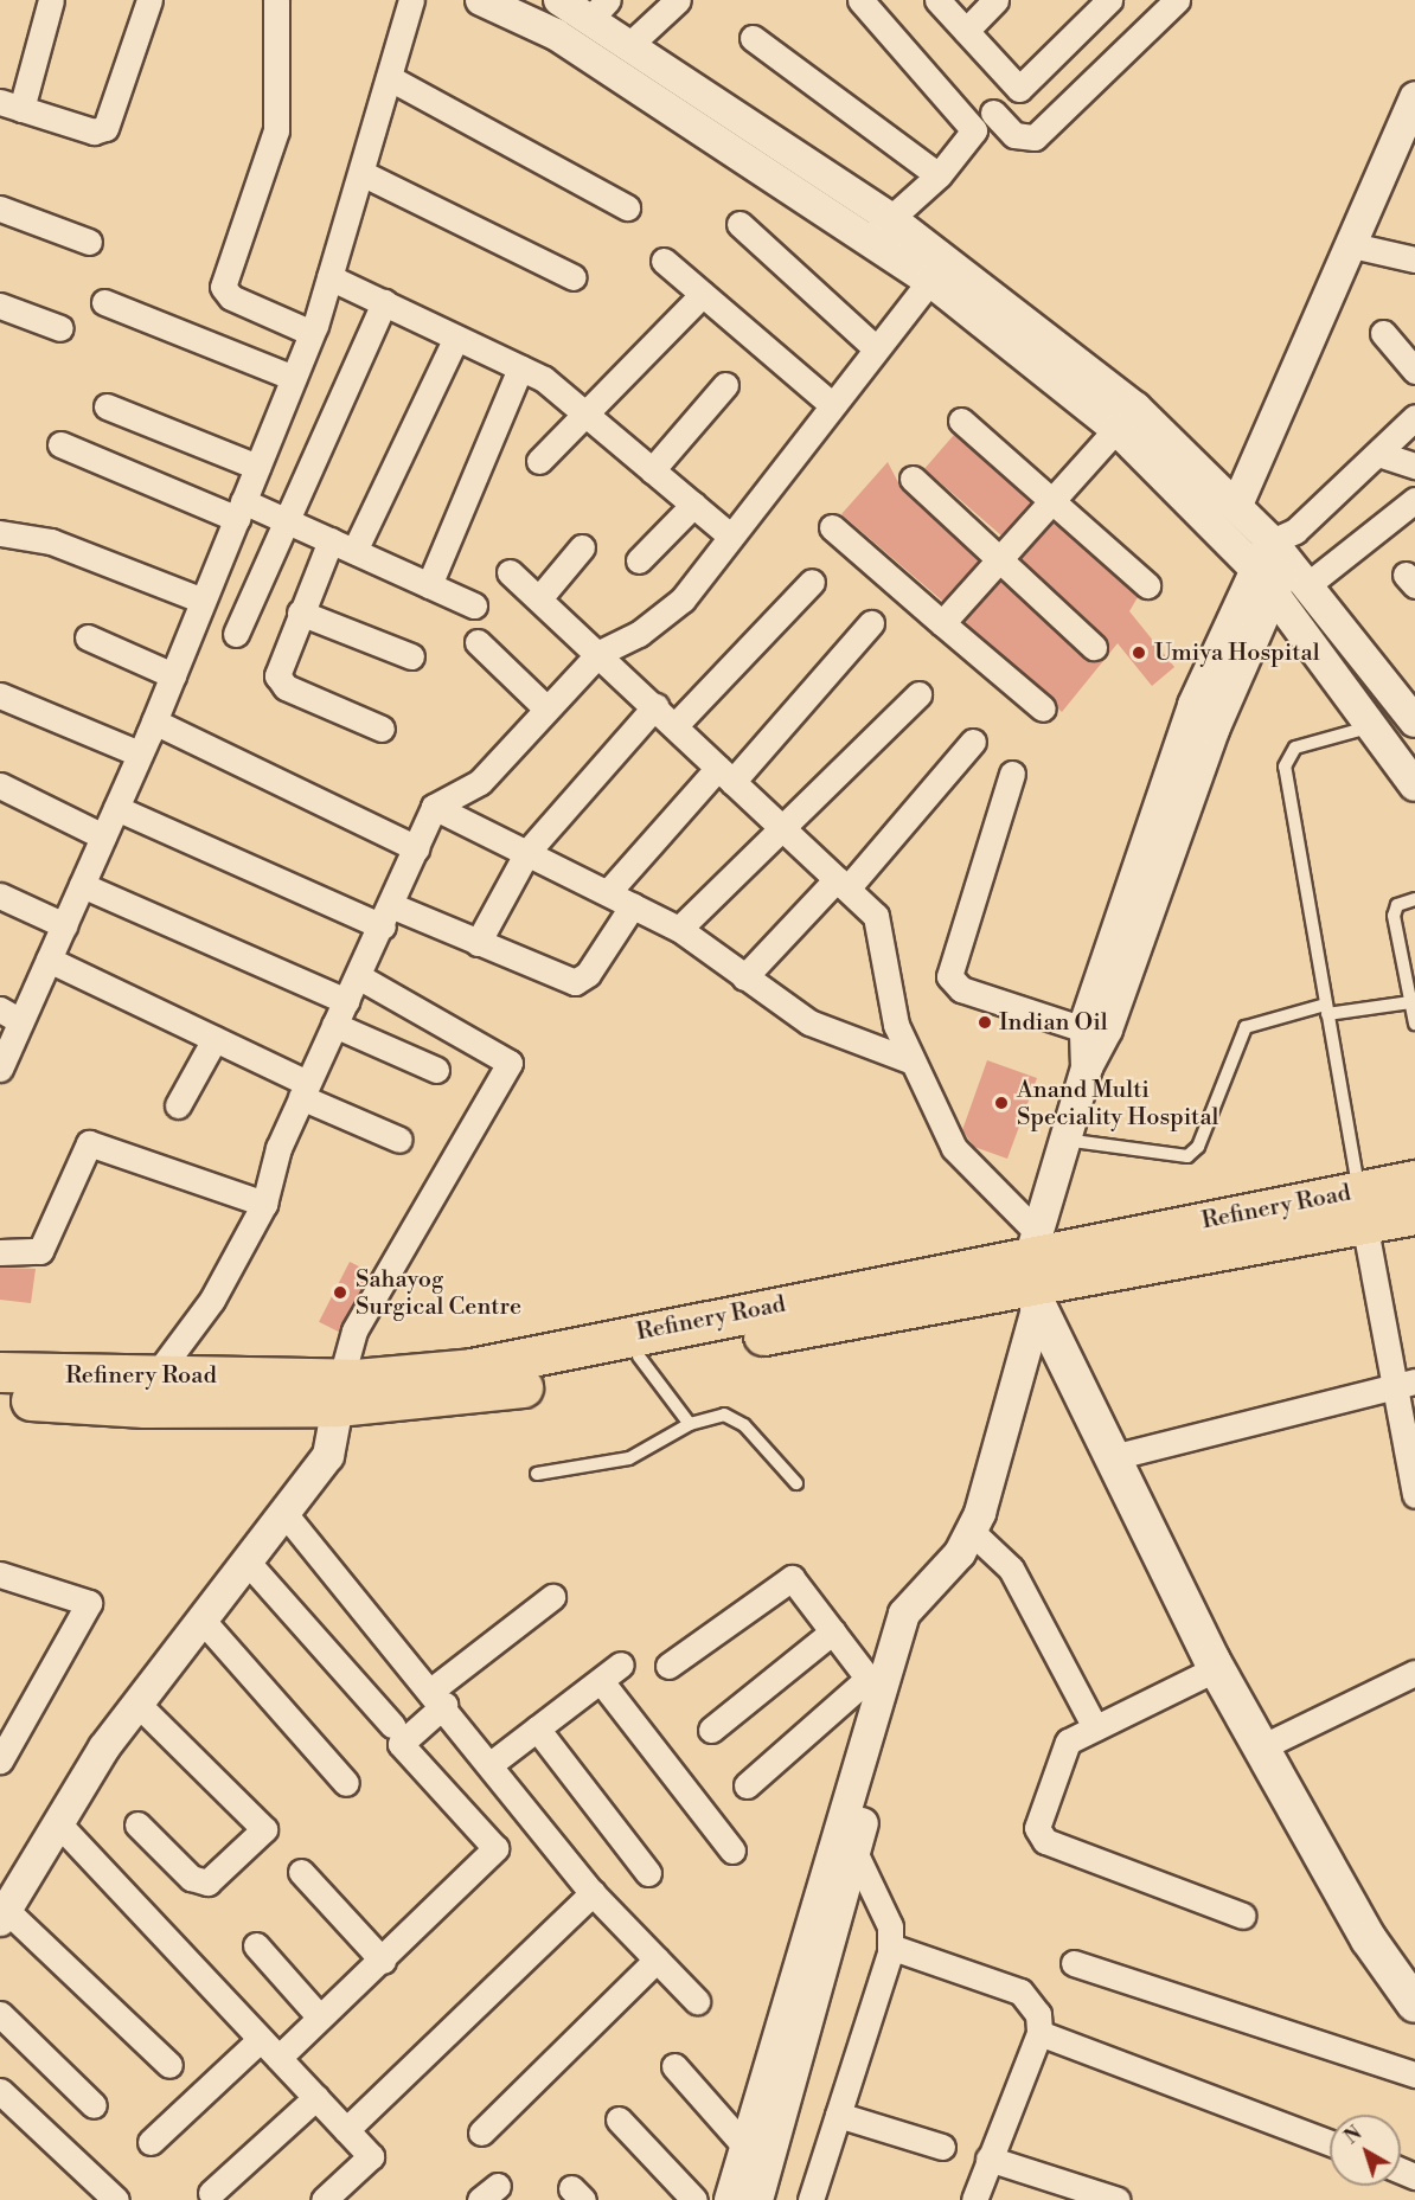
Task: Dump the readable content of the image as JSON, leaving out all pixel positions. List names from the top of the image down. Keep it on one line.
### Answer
{"streets":{"main road":["Refinery Road"]},"places":["Umiya Hospital","Indian Oil","Anand Multi Speciality Hospital","Sahayog Surgical Centre"],"north":"top left"}
